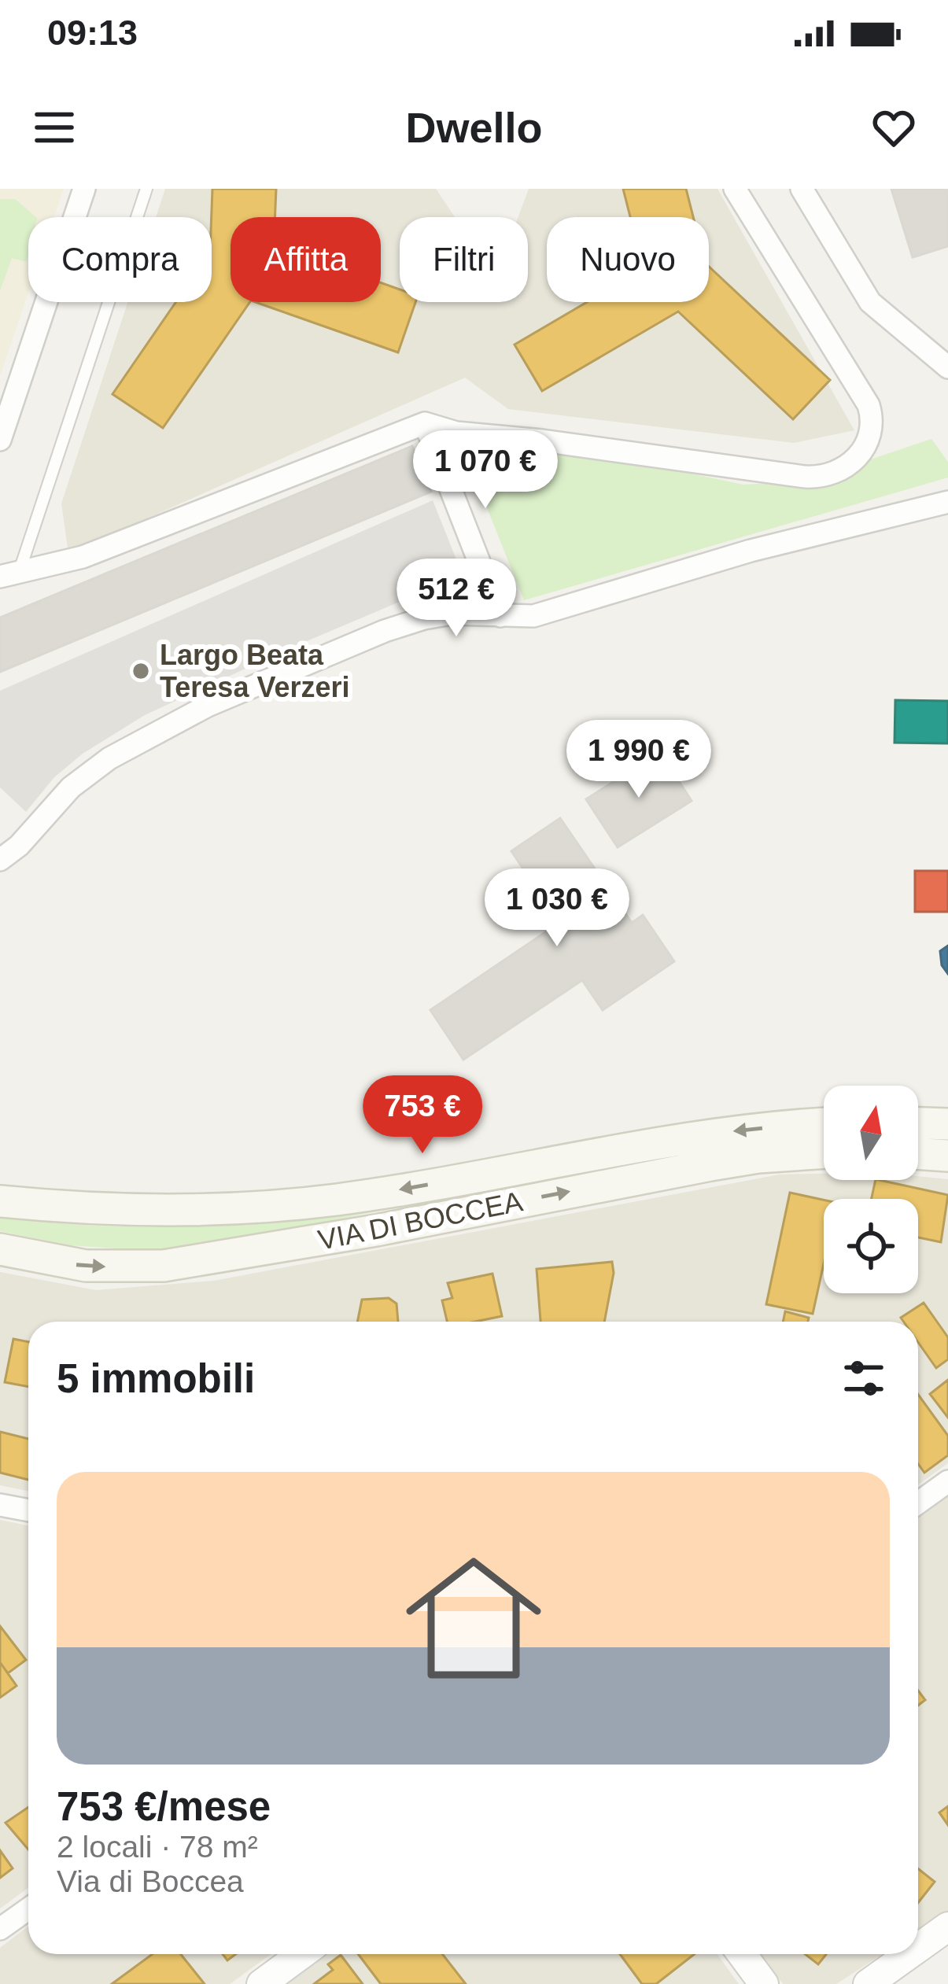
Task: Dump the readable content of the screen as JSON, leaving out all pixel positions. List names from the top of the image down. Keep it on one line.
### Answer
{"streets":{"main road":["VIA DI BOCCEA"]},"places":["Largo Beata Teresa Verzeri"],"north":"top","page":{"status":"09:13","header":"Dwello","chip":["Compra","Affitta","Filtri","Nuovo"],"price":["1 070 €","512 €","1 990 €","1 030 €","753 €"],"heading":"5 immobili","list":[{"name":"753 €/mese","note":"2 locali · 78 m² · Via di Boccea"}]}}
